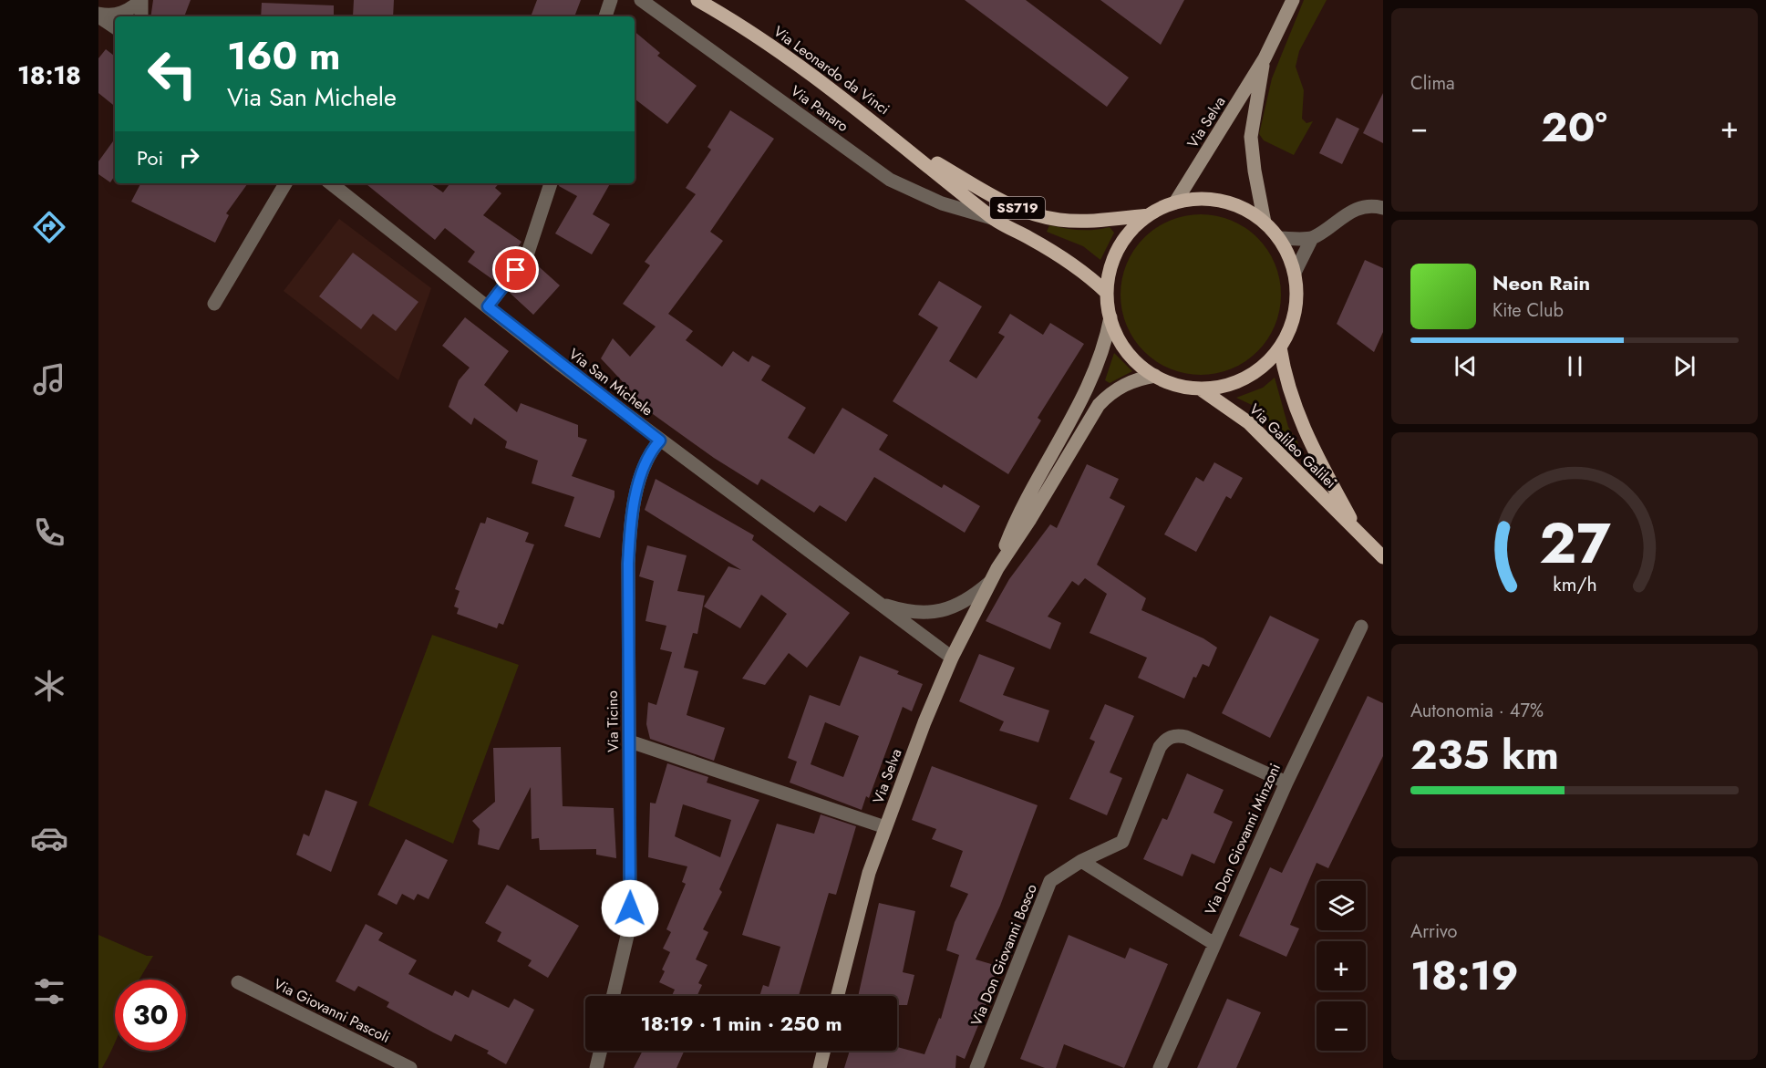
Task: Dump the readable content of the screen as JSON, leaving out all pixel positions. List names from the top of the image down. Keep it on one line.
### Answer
{"streets":{"main road":["Via Leonardo da Vinci","Via Selva","SS719","Via Galileo Galilei"],"street":["Via Panaro","Via San Michele","Via Ticino","Via Don Giovanni Minzoni","Via Don Giovanni Bosco","Via Giovanni Pascoli"]},"crossings":[["Via Leonardo da Vinci","Via Panaro"],["Via Leonardo da Vinci","Via Selva"],["Via Leonardo da Vinci","Via Galileo Galilei"],["Via Selva","Via San Michele"],["Via Selva","Via Galileo Galilei"],["Via San Michele","Via Ticino"],["Via Don Giovanni Minzoni","Via Don Giovanni Bosco"]],"page":{"tabs":"18:18","tile":["Clima",["Autonomia · 47%","235 km"],["Arrivo","18:19"]],"turn":["160 m","Via San Michele"],"heat":["−","20°","+"],"then":"Poi","song":["Neon Rain","Kite Club"],"map_buttons":["+","−"],"limit":"30","trip":"18:19 · 1 min · 250 m","gauge":["27","km/h"]}}
